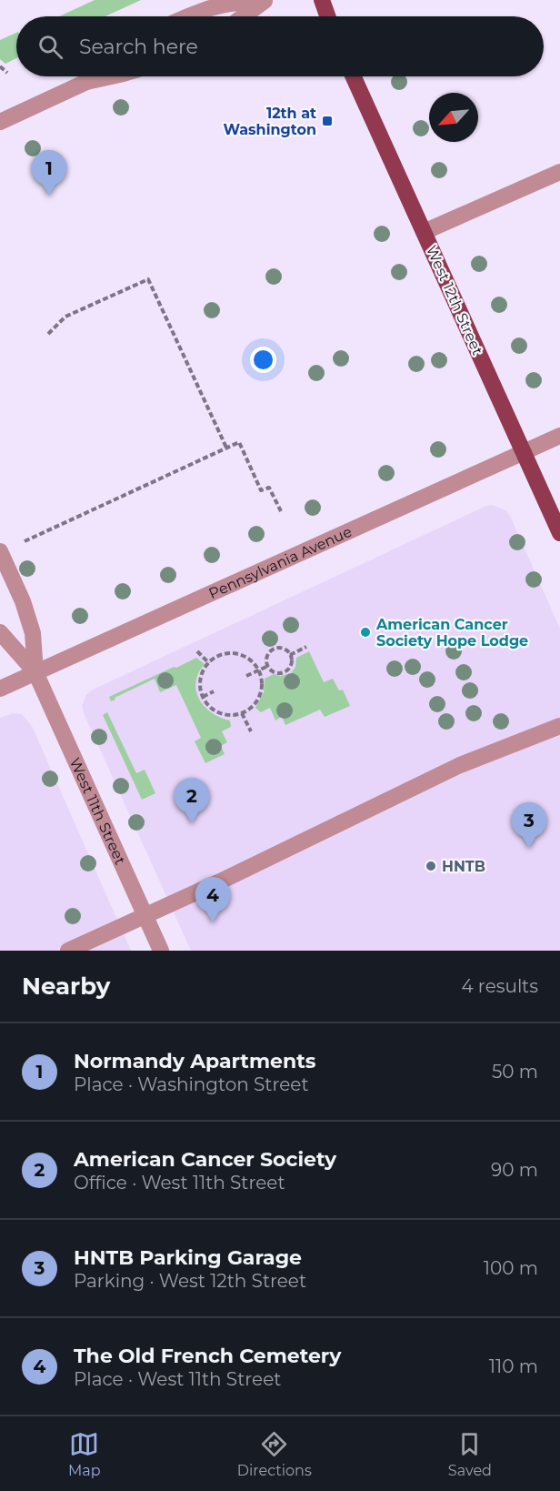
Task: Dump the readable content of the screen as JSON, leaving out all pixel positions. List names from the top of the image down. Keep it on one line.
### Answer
{"streets":{"main road":["West 12th Street"],"street":["Pennsylvania Avenue","West 11th Street"]},"crossings":[["West 12th Street","Pennsylvania Avenue"],["Pennsylvania Avenue","West 11th Street"]],"places":{"transit":["12th at Washington"],"other":["American Cancer Society Hope Lodge","HNTB"]},"north":"bottom left","page":{"search":"Search here","pins":["1","2","3","4"],"heading":["Nearby","4 results"],"list":[{"mark":"1","name":"Normandy Apartments","note":"Place · Washington Street","value":"50 m"},{"mark":"2","name":"American Cancer Society","note":"Office · West 11th Street","value":"90 m"},{"mark":"3","name":"HNTB Parking Garage","note":"Parking · West 12th Street","value":"100 m"},{"mark":"4","name":"The Old French Cemetery","note":"Place · West 11th Street","value":"110 m"}],"nav":["Map","Directions","Saved"]}}
